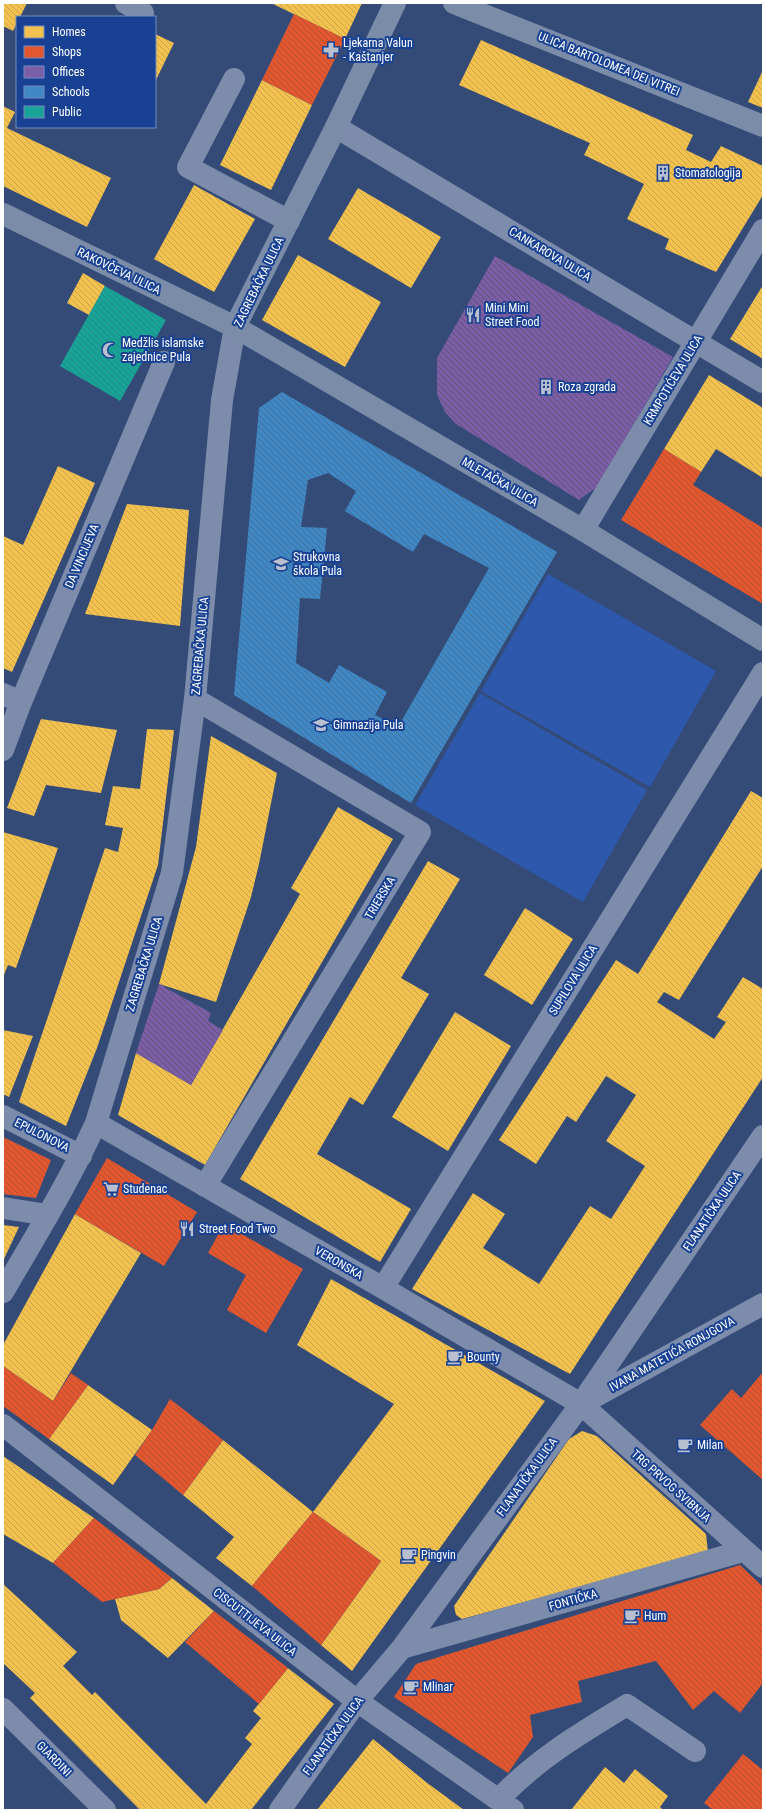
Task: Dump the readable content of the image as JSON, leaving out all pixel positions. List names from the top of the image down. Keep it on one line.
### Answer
{"streets":{"main road":["ULICA BARTOLOMEA DEI VITREI","RAKOVČEVA ULICA","ZAGREBAČKA ULICA","MLETAČKA ULICA"],"street":["CANKAROVA ULICA","KRMPOTIĆEVA ULICA","DA VINCIJEVA","TRIERSKA","SUPILOVA ULICA","EPULONOVA","FLANATIČKA ULICA","VERONSKA","IVANA MATETIĆA RONJGOVA","TRG PRVOG SVIBNJA","FONTIČKA","CISCUTTIJEVA ULICA","GIARDINI"]},"crossings":[["CANKAROVA ULICA","ZAGREBAČKA ULICA"],["CANKAROVA ULICA","KRMPOTIĆEVA ULICA"],["RAKOVČEVA ULICA","ZAGREBAČKA ULICA"],["RAKOVČEVA ULICA","MLETAČKA ULICA"],["ZAGREBAČKA ULICA","MLETAČKA ULICA"],["ZAGREBAČKA ULICA","TRIERSKA"],["ZAGREBAČKA ULICA","EPULONOVA"],["ZAGREBAČKA ULICA","VERONSKA"],["KRMPOTIĆEVA ULICA","MLETAČKA ULICA"],["TRIERSKA","VERONSKA"],["SUPILOVA ULICA","VERONSKA"],["FLANATIČKA ULICA","VERONSKA"],["FLANATIČKA ULICA","IVANA MATETIĆA RONJGOVA"],["FLANATIČKA ULICA","TRG PRVOG SVIBNJA"],["FLANATIČKA ULICA","FONTIČKA"],["FLANATIČKA ULICA","CISCUTTIJEVA ULICA"],["VERONSKA","IVANA MATETIĆA RONJGOVA"],["VERONSKA","TRG PRVOG SVIBNJA"],["IVANA MATETIĆA RONJGOVA","TRG PRVOG SVIBNJA"],["TRG PRVOG SVIBNJA","FONTIČKA"]],"places":{"pharmacy":["Ljekarna Valun - Kaštanjer"],"building":["Stomatologija","Roza zgrada"],"restaurant":["Mini Mini Street Food","Street Food Two"],"mosque":["Medžlis islamske zajednice Pula"],"school or university":["Strukovna škola Pula","Gimnazija Pula"],"supermarket":["Studenac"],"cafe":["Bounty","Milan","Pingvin","Hum","Mlinar"]},"legend":["Homes","Shops","Offices","Schools","Public"]}
